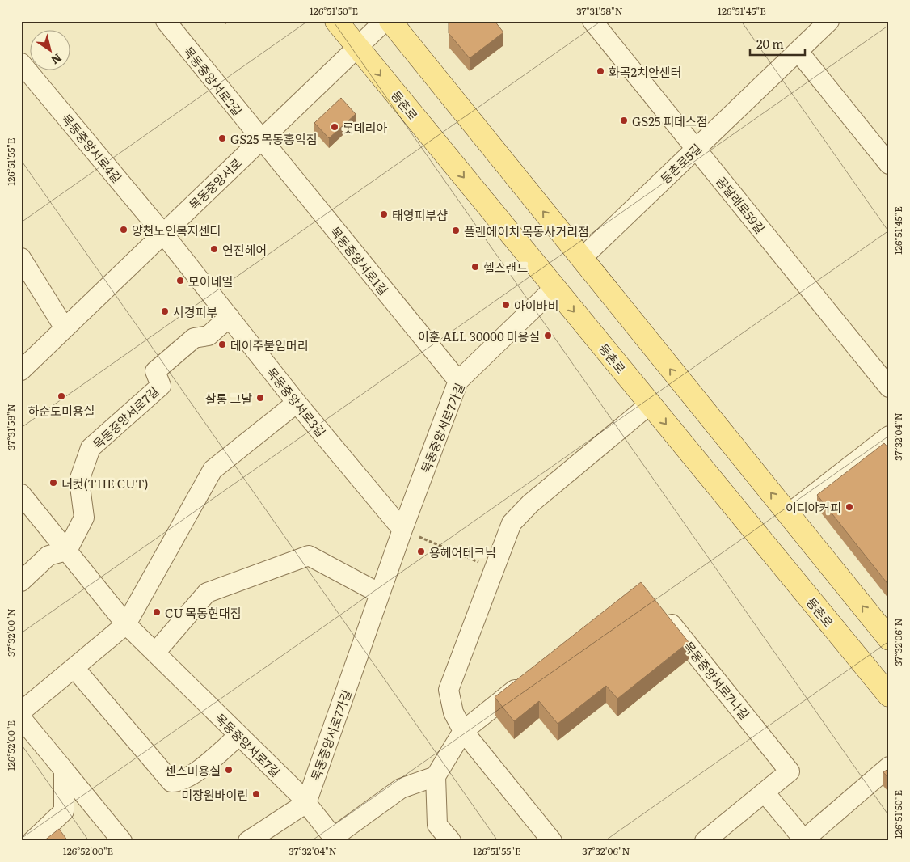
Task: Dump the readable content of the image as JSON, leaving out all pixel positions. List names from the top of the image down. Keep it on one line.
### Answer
{"streets":{"main road":["등촌로"],"street":["목동중앙서로2길","목동중앙서로4길","등촌로5길","목동중앙서로","곰달래로59길","목동중앙서로1길","목동중앙서로3길","목동중앙서로7길","목동중앙서로7가길","목동중앙서로7나길"]},"crossings":[["목동중앙서로2길","목동중앙서로"],["목동중앙서로2길","목동중앙서로1길"],["등촌로","목동중앙서로"],["등촌로","목동중앙서로7가길"],["목동중앙서로4길","목동중앙서로"],["목동중앙서로4길","목동중앙서로3길"],["등촌로5길","곰달래로59길"],["목동중앙서로","목동중앙서로1길"],["목동중앙서로","목동중앙서로3길"],["목동중앙서로1길","목동중앙서로7가길"],["목동중앙서로3길","목동중앙서로7길"],["목동중앙서로3길","목동중앙서로7가길"],["목동중앙서로7길","목동중앙서로7가길"]],"places":["화곡2치안센터","GS25 피데스점","롯데리아","GS25 목동홍익점","태영피부샵","양천노인복지센터","플랜에이치 목동사거리점","연진헤어","헬스랜드","모이네일","아이바비","서경피부","이훈 ALL 30000 미용실","데이주붙임머리","하순도미용실","살롱 그날","더컷(THE CUT)","이디야커피","용헤어테크닉","CU 목동현대점","센스미용실","미장원바이린"],"scale_bar":"20 m","north":"bottom right","coordinates":["126°51'50\"E","37°31'58\"N","126°51'45\"E","126°51'55\"E","37°32'04\"N","37°32'00\"N","37°32'06\"N","126°52'00\"E"]}
